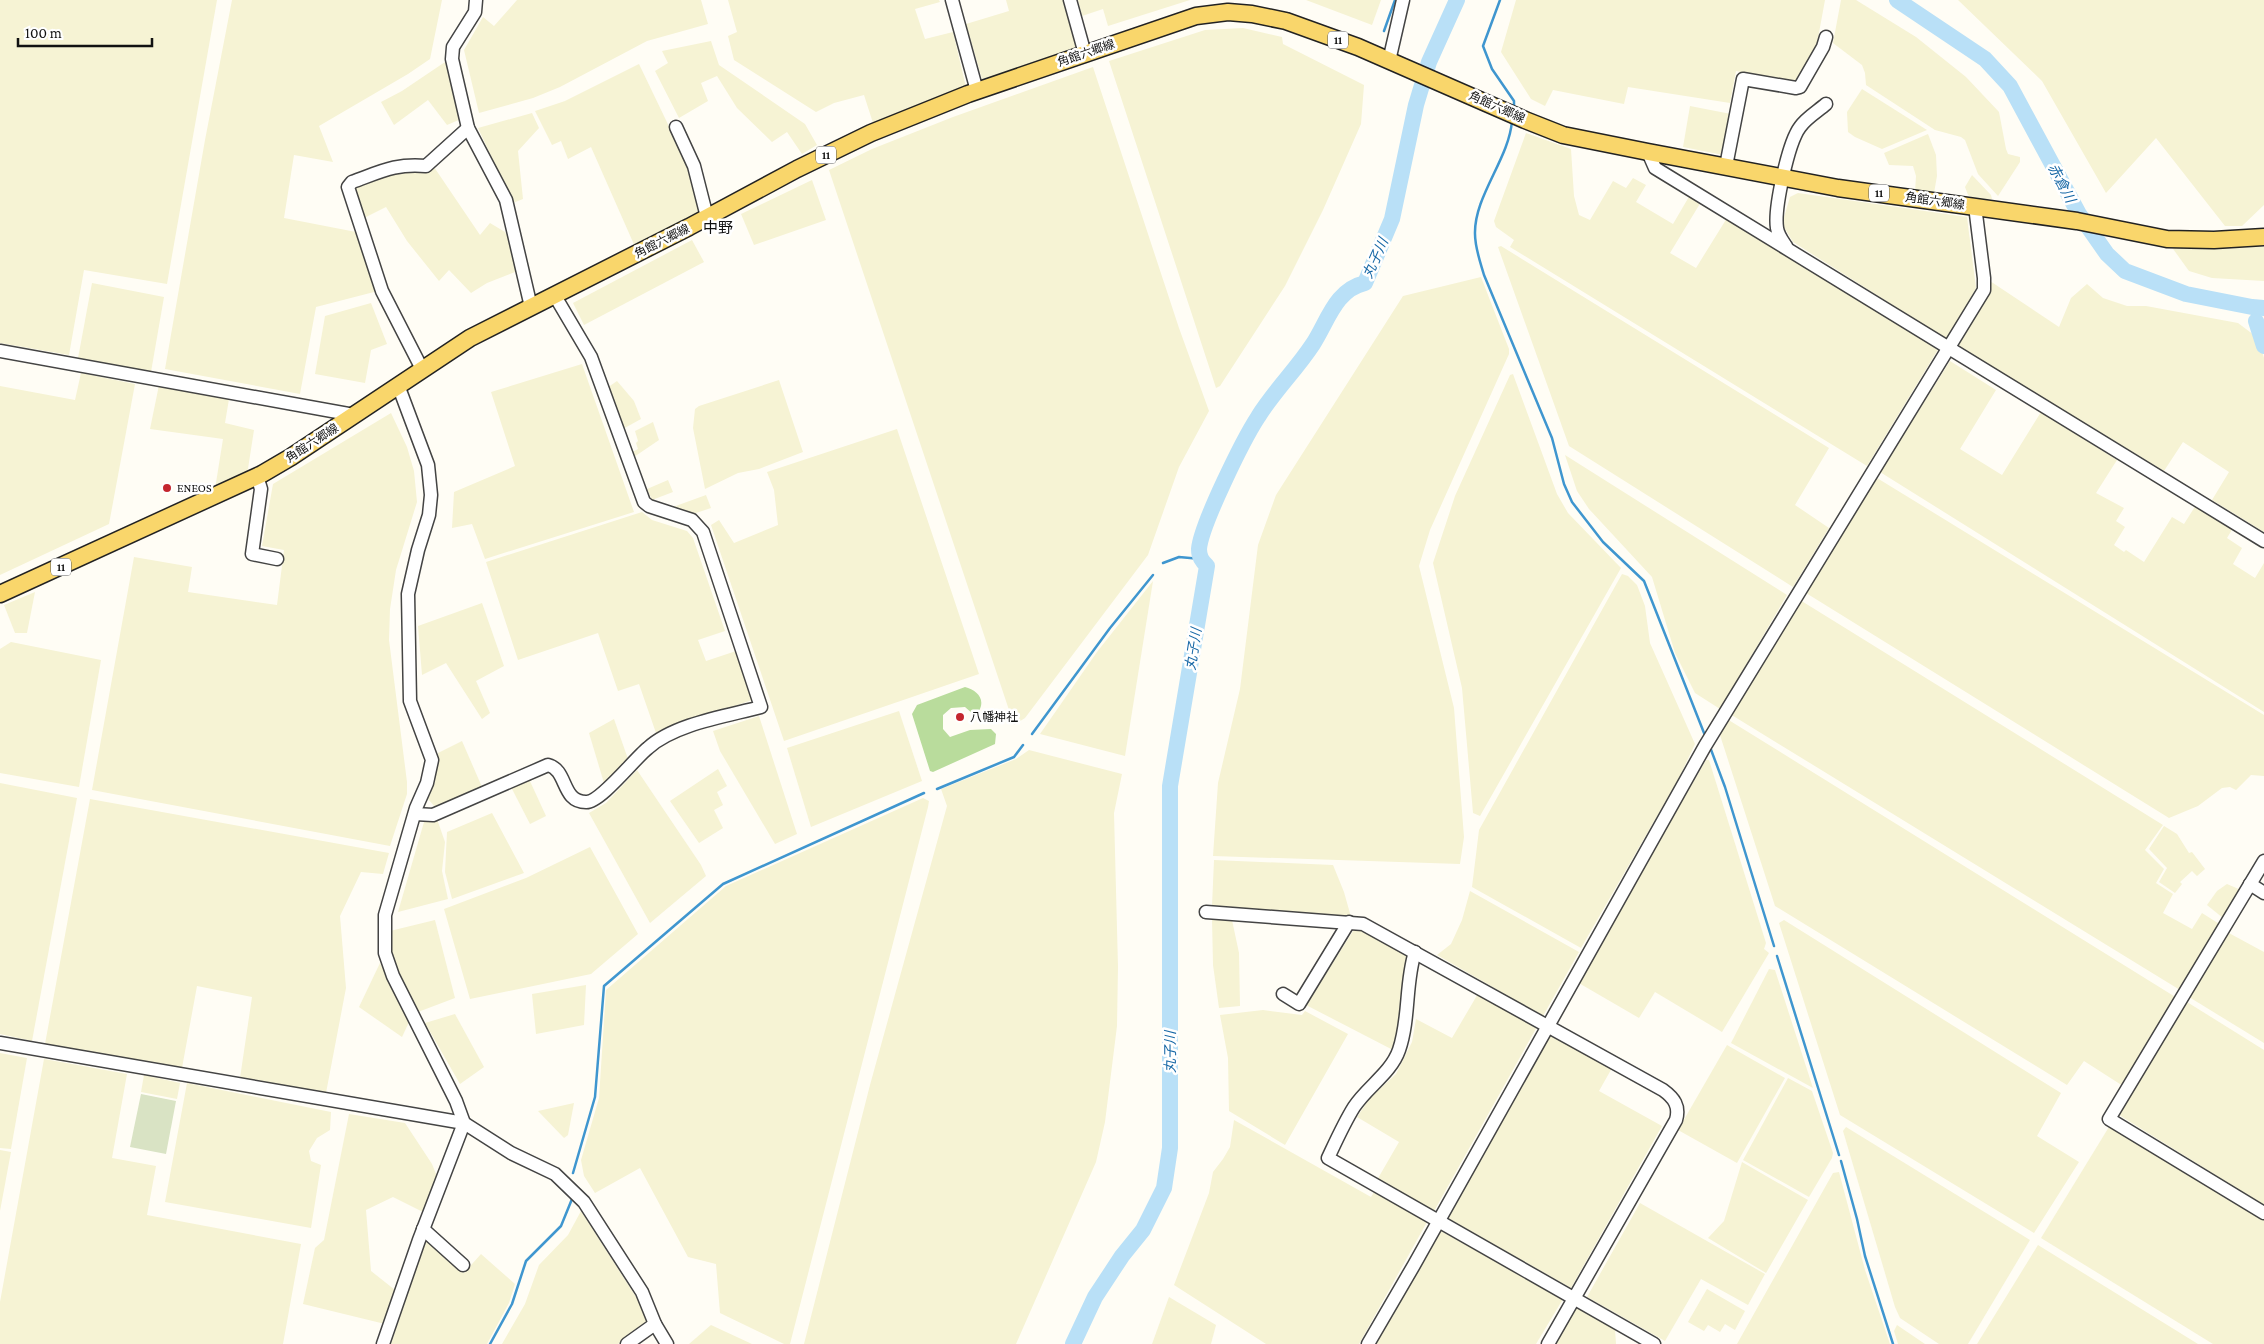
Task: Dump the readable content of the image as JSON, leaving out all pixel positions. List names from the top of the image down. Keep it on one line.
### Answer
{"streets":{"main road":["11","角館六郷線"]},"districts":["中野"],"water":["赤倉川","丸子川"],"places":["ENEOS","八幡神社"],"scale_bar":"100 m"}
